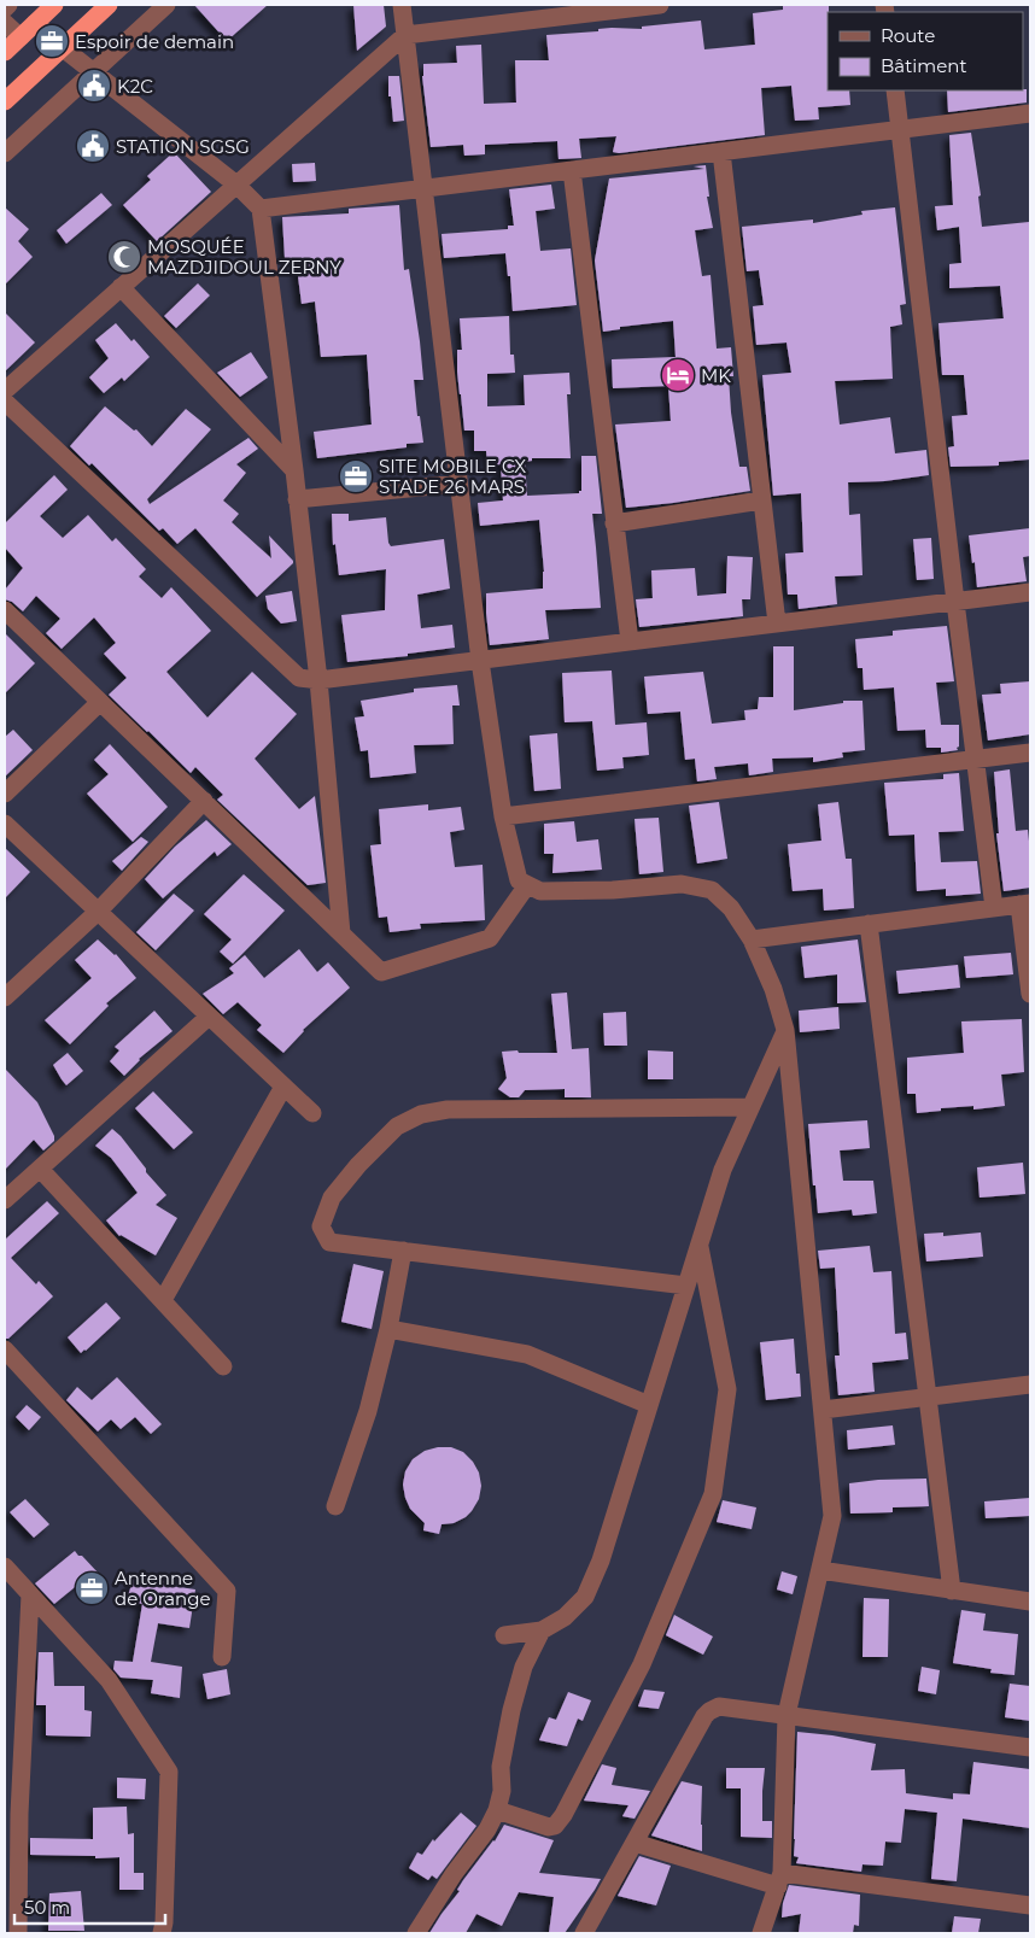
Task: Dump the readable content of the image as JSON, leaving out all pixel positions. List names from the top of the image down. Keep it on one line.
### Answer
{"places":{"office":["Espoir de demain","SITE MOBILE CX STADE 26 MARS","Antenne de Orange"],"public building":["K2C","STATION SGSG"],"mosque":["MOSQUÉE MAZDJIDOUL ZERNY"],"hotel":["MK"]},"legend":["Route","Bâtiment"],"scale_bar":"50 m"}
